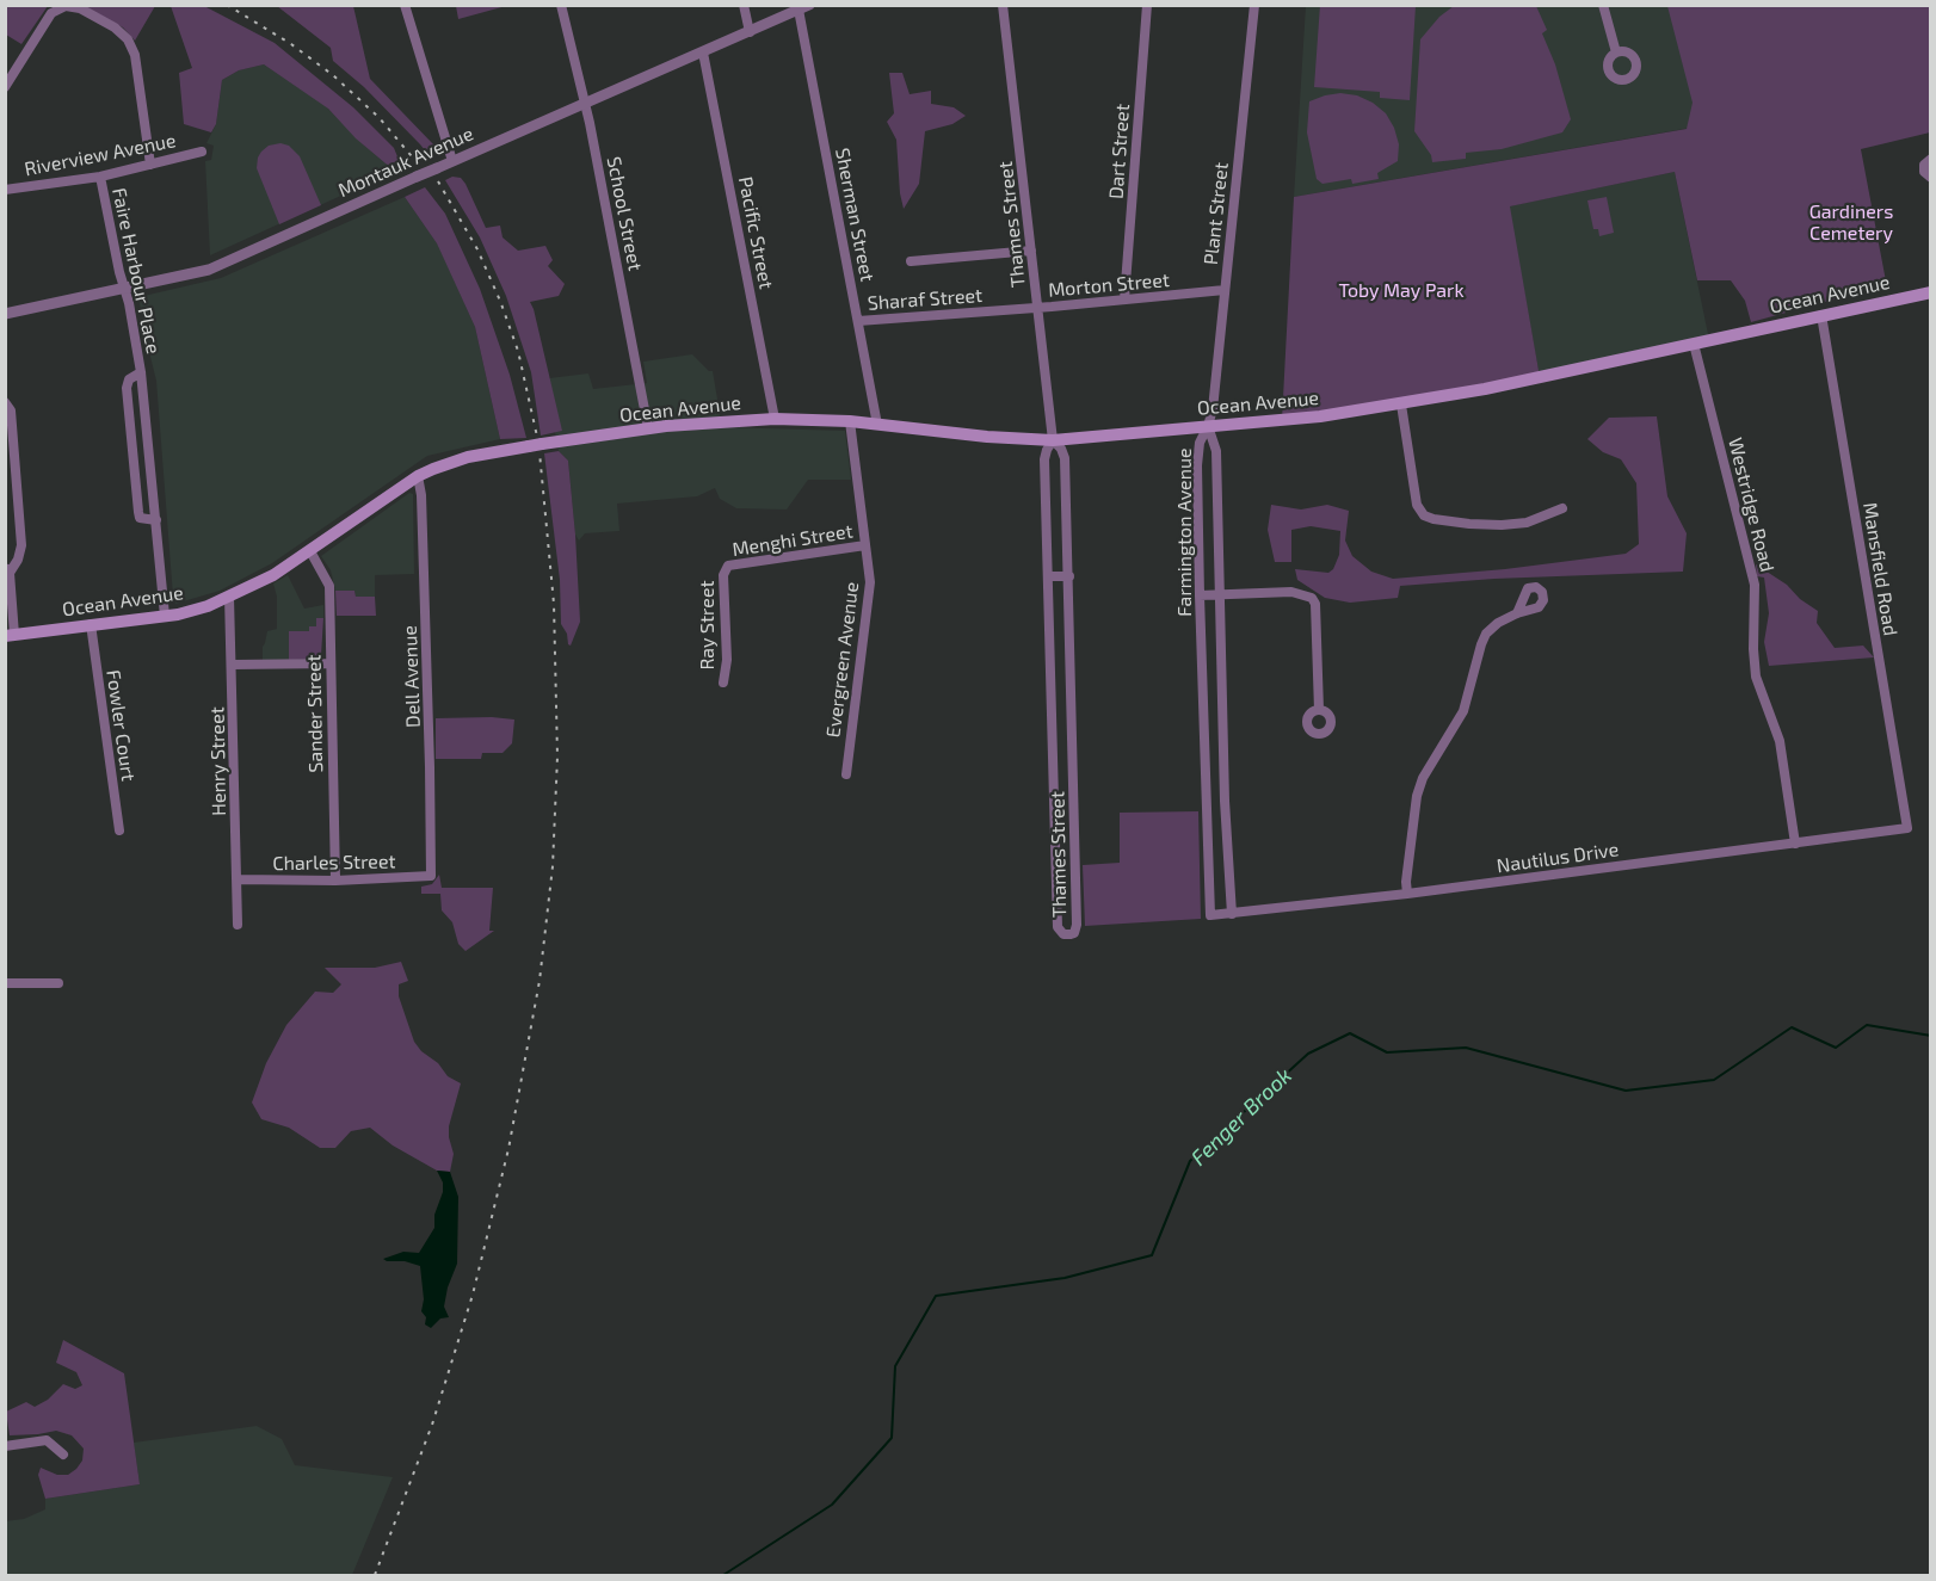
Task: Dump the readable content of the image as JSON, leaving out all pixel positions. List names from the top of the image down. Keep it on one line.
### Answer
{"streets":{"main road":["Ocean Avenue"],"street":["Dart Street","Riverview Avenue","Montauk Avenue","School Street","Plant Street","Sherman Street","Thames Street","Pacific Street","Faire Harbour Place","Morton Street","Sharaf Street","Westridge Road","Farmington Avenue","Menghi Street","Mansfield Road","Ray Street","Evergreen Avenue","Dell Avenue","Sander Street","Fowler Court","Henry Street","Nautilus Drive","Charles Street"]},"crossings":[["Dart Street","Morton Street"],["Riverview Avenue","Faire Harbour Place"],["Montauk Avenue","School Street"],["Montauk Avenue","Sherman Street"],["Montauk Avenue","Pacific Street"],["Montauk Avenue","Faire Harbour Place"],["School Street","Ocean Avenue"],["Plant Street","Morton Street"],["Plant Street","Ocean Avenue"],["Plant Street","Farmington Avenue"],["Sherman Street","Ocean Avenue"],["Sherman Street","Sharaf Street"],["Thames Street","Morton Street"],["Thames Street","Ocean Avenue"],["Thames Street","Sharaf Street"],["Pacific Street","Ocean Avenue"],["Faire Harbour Place","Ocean Avenue"],["Morton Street","Sharaf Street"],["Ocean Avenue","Westridge Road"],["Ocean Avenue","Farmington Avenue"],["Ocean Avenue","Mansfield Road"],["Ocean Avenue","Evergreen Avenue"],["Ocean Avenue","Dell Avenue"],["Ocean Avenue","Sander Street"],["Ocean Avenue","Fowler Court"],["Ocean Avenue","Henry Street"],["Westridge Road","Nautilus Drive"],["Farmington Avenue","Nautilus Drive"],["Menghi Street","Ray Street"],["Menghi Street","Evergreen Avenue"],["Mansfield Road","Nautilus Drive"],["Dell Avenue","Charles Street"],["Sander Street","Charles Street"],["Henry Street","Charles Street"]],"water":["Fenger Brook"],"parks":["Gardiners Cemetery","Toby May Park"]}
